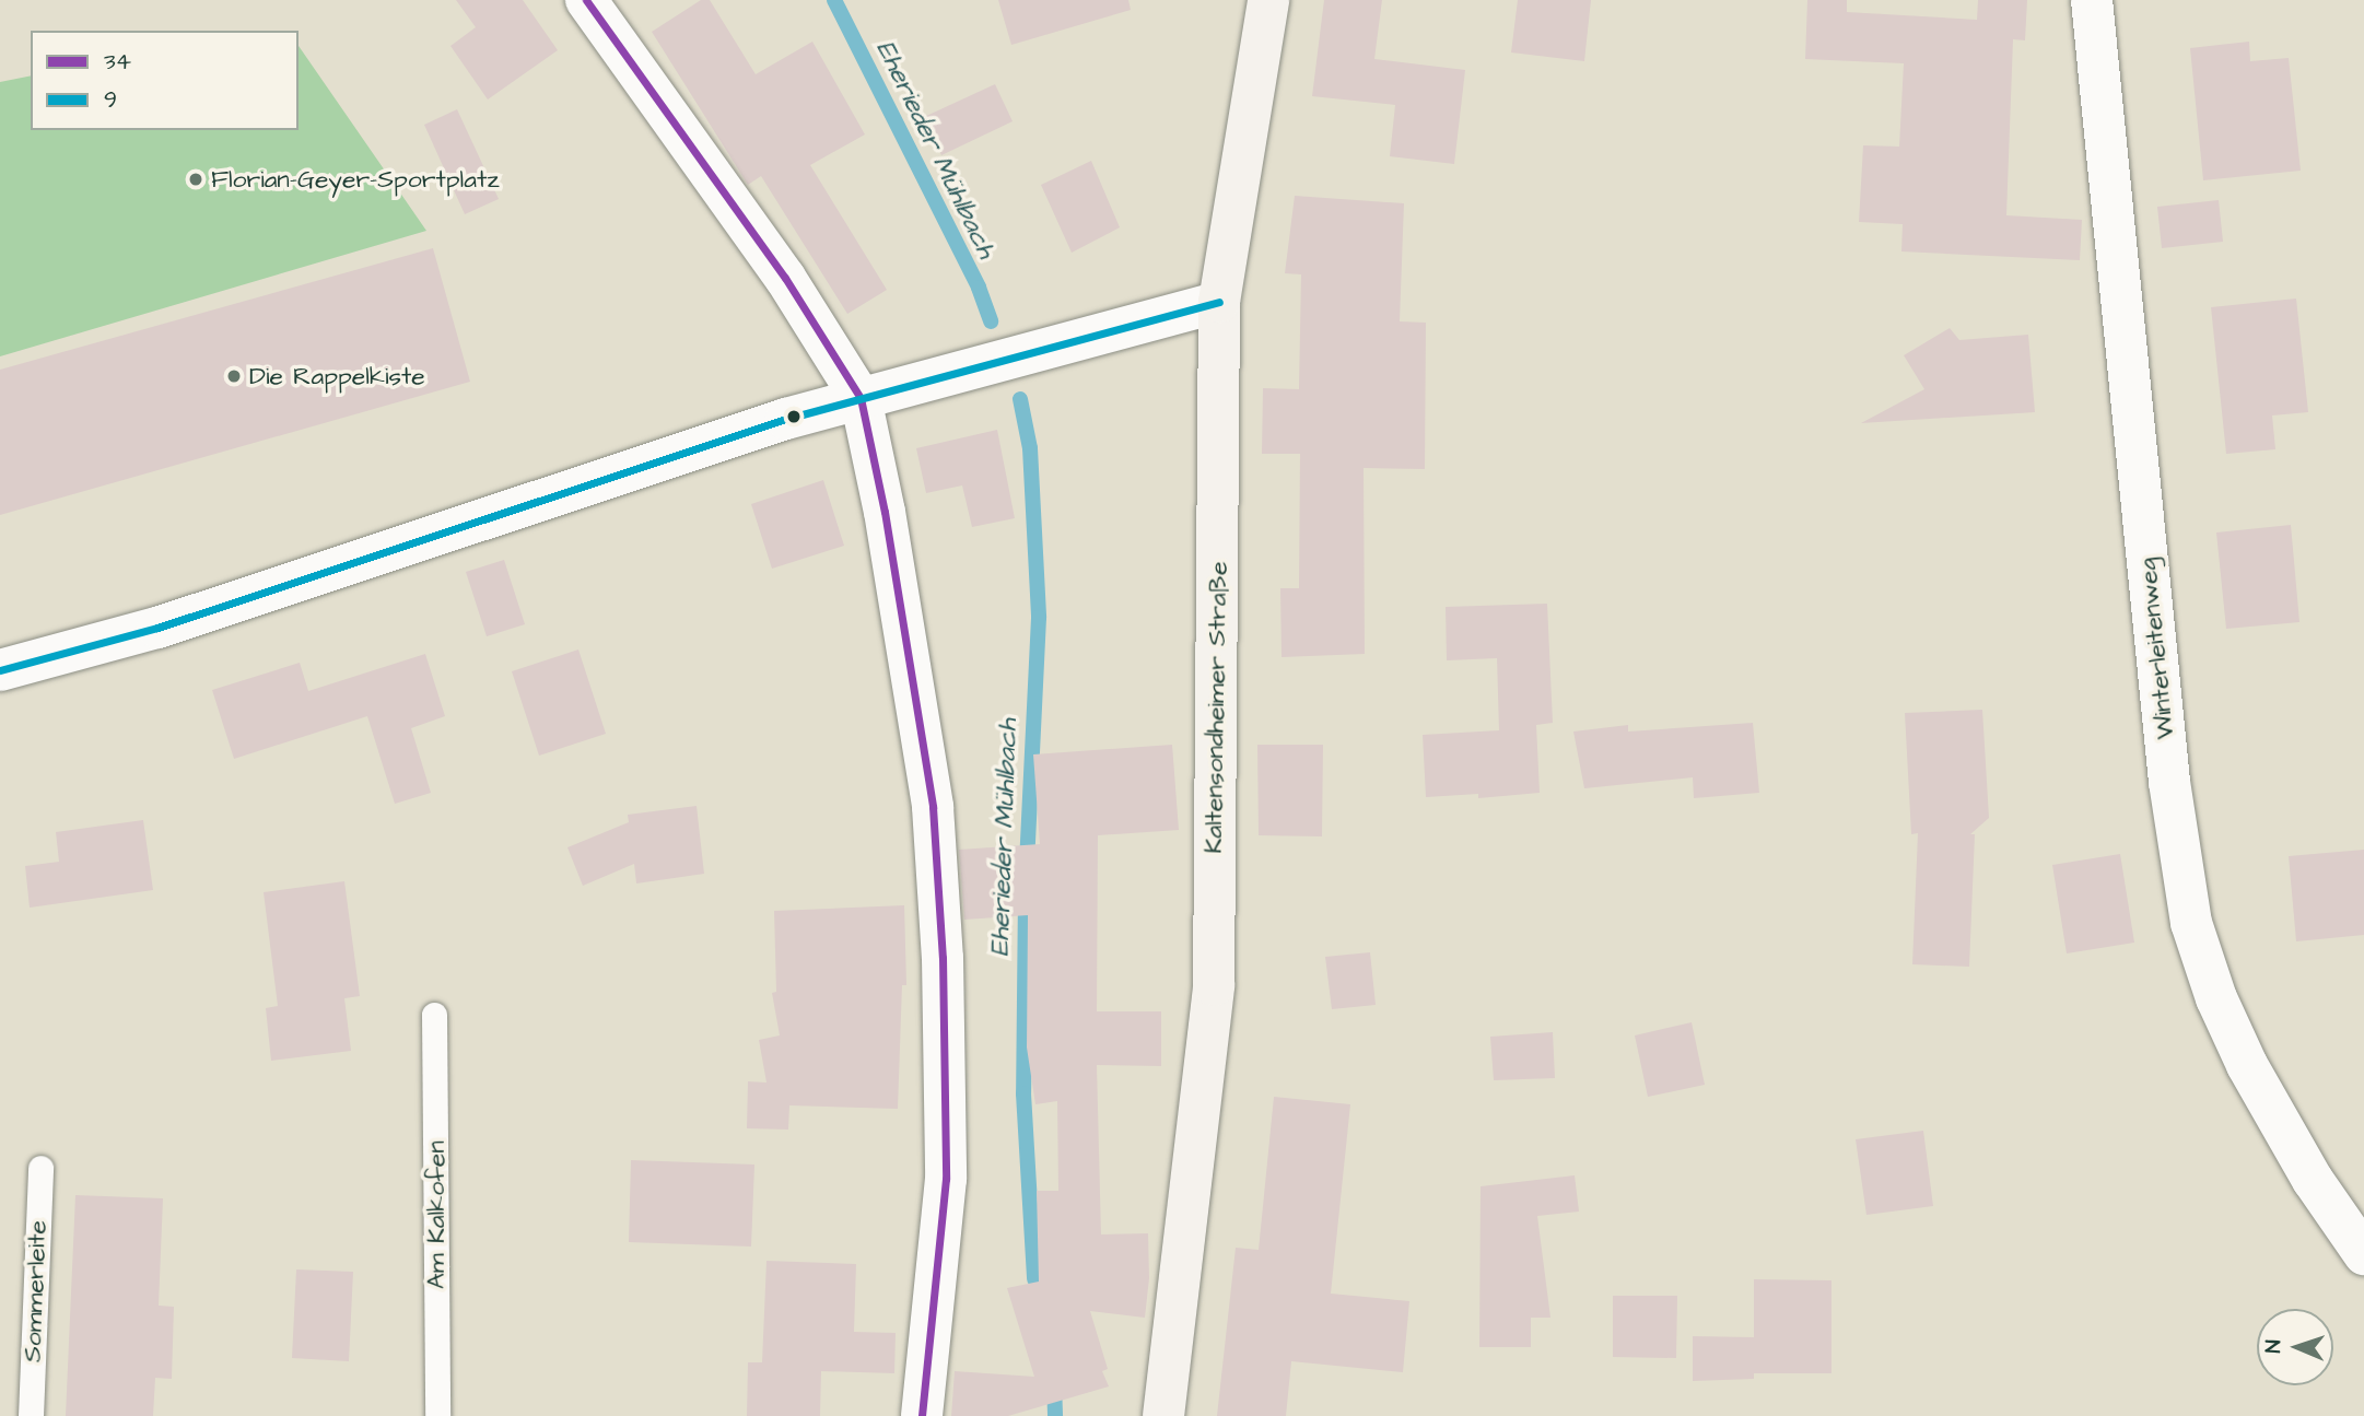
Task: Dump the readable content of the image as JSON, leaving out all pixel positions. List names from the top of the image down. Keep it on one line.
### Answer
{"streets":{"main road":["Kaltensondheimer Straße"],"street":["Winterleitenweg"],"lane":["Am Kalkofen","Sommerleite"]},"water":["Eherieder Mühlbach"],"places":["Florian-Geyer-Sportplatz","Die Rappelkiste"],"lines":["transit line 34","transit line 9"],"legend":["34","9"],"north":"left"}
